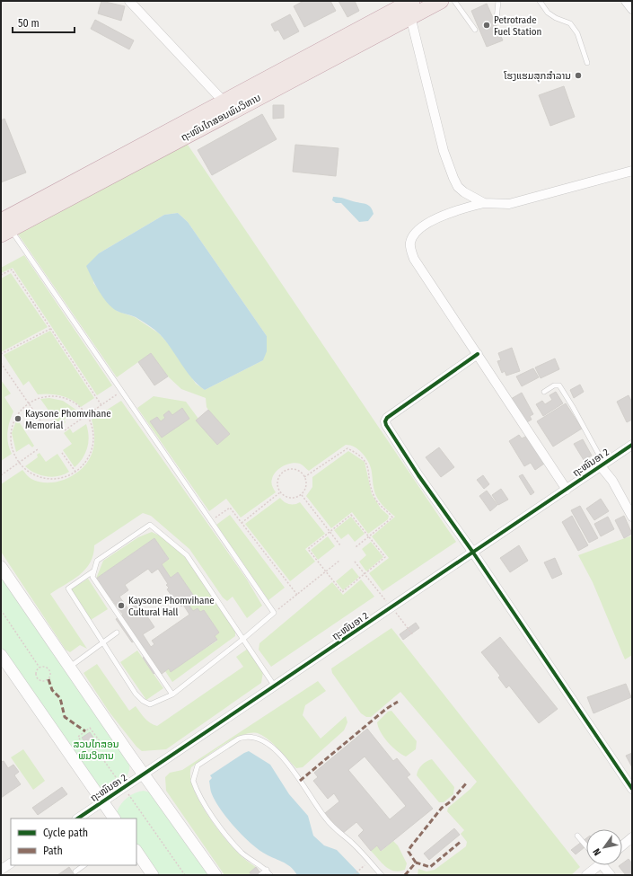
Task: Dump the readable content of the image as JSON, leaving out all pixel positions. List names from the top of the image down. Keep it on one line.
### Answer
{"streets":{"highway":["ຖະໜົນໄກສອນພົມວິຫານ"],"street":["ຖະໜົນອາ 2"]},"parks":["ສວນໄກສອນ ພົມວິຫານ"],"places":["Petrotrade Fuel Station","ໂຮງແຮມສຸກສໍາລານ","Kaysone Phomvihane Memorial","Kaysone Phomvihane Cultural Hall"],"legend":["Cycle path","Path"],"scale_bar":"50 m","north":"bottom left"}
